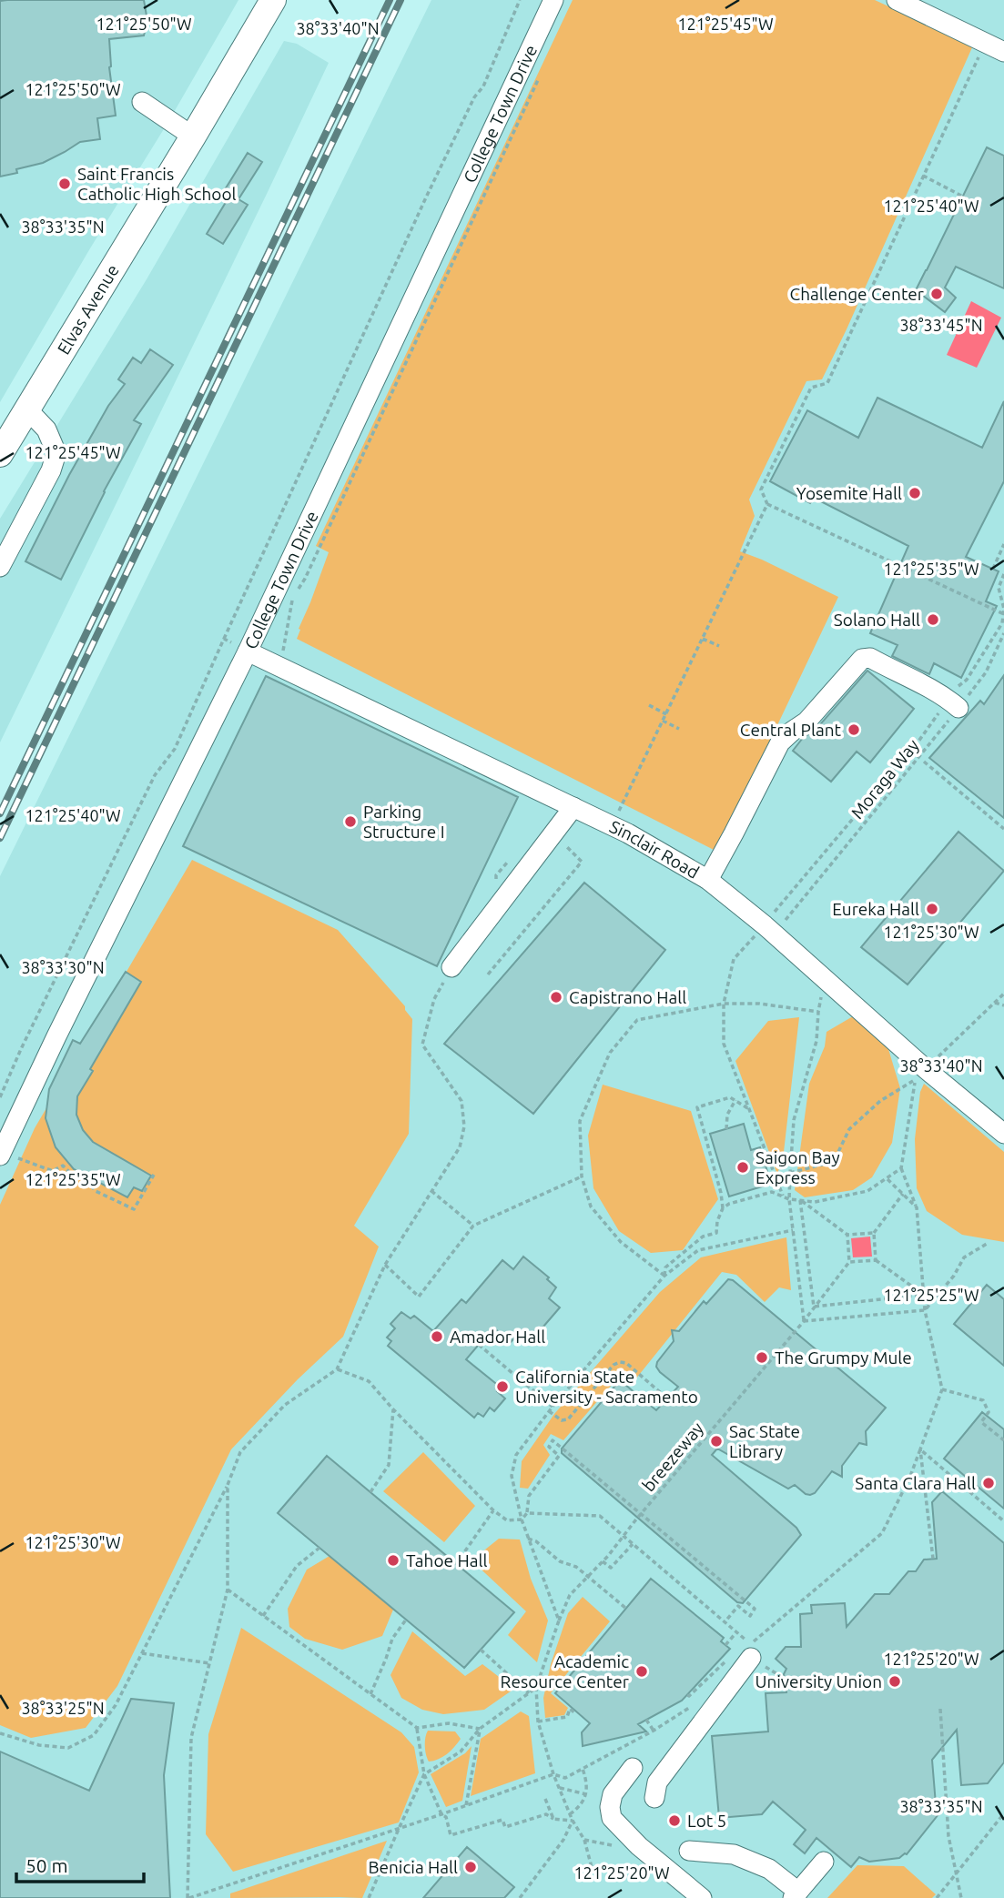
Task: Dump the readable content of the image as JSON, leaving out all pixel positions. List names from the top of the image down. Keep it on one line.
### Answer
{"streets":{"main road":["Elvas Avenue"],"street":["College Town Drive","Sinclair Road"],"path":["Moraga Way","breezeway"]},"crossings":[["College Town Drive","Sinclair Road"],["Moraga Way","Sinclair Road"]],"places":["Saint Francis Catholic High School","Challenge Center","Yosemite Hall","Solano Hall","Central Plant","Parking Structure I","Eureka Hall","Capistrano Hall","Saigon Bay Express","Amador Hall","The Grumpy Mule","California State University - Sacramento","Sac State Library","Santa Clara Hall","Tahoe Hall","Academic Resource Center","University Union","Lot 5","Benicia Hall"],"scale_bar":"50 m","coordinates":["121°25'50\"W","121°25'45\"W","38°33'40\"N","121°25'40\"W","38°33'35\"N","38°33'45\"N","121°25'35\"W","121°25'30\"W","38°33'30\"N","121°25'25\"W","121°25'20\"W","38°33'25\"N"]}
